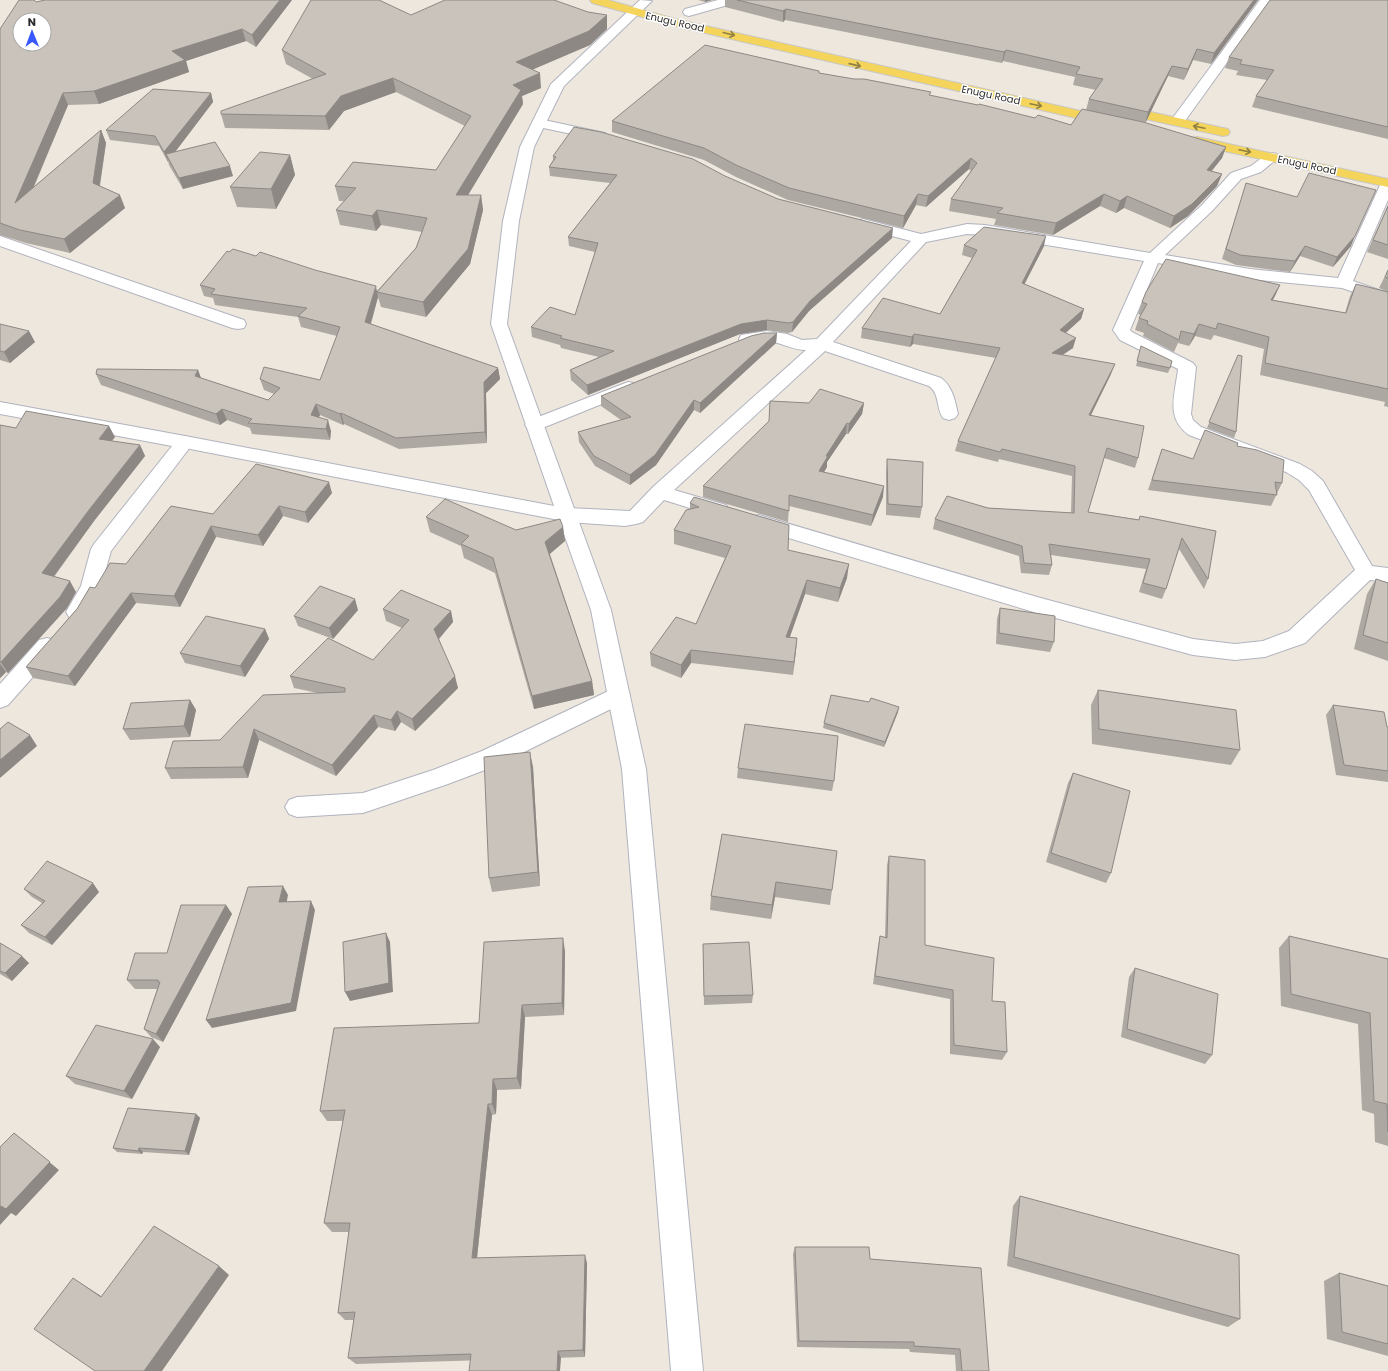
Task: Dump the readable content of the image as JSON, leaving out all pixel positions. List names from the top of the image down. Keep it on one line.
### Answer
{"streets":{"main road":["Enugu Road"]},"one_way":["Enugu Road"],"north":"top"}
